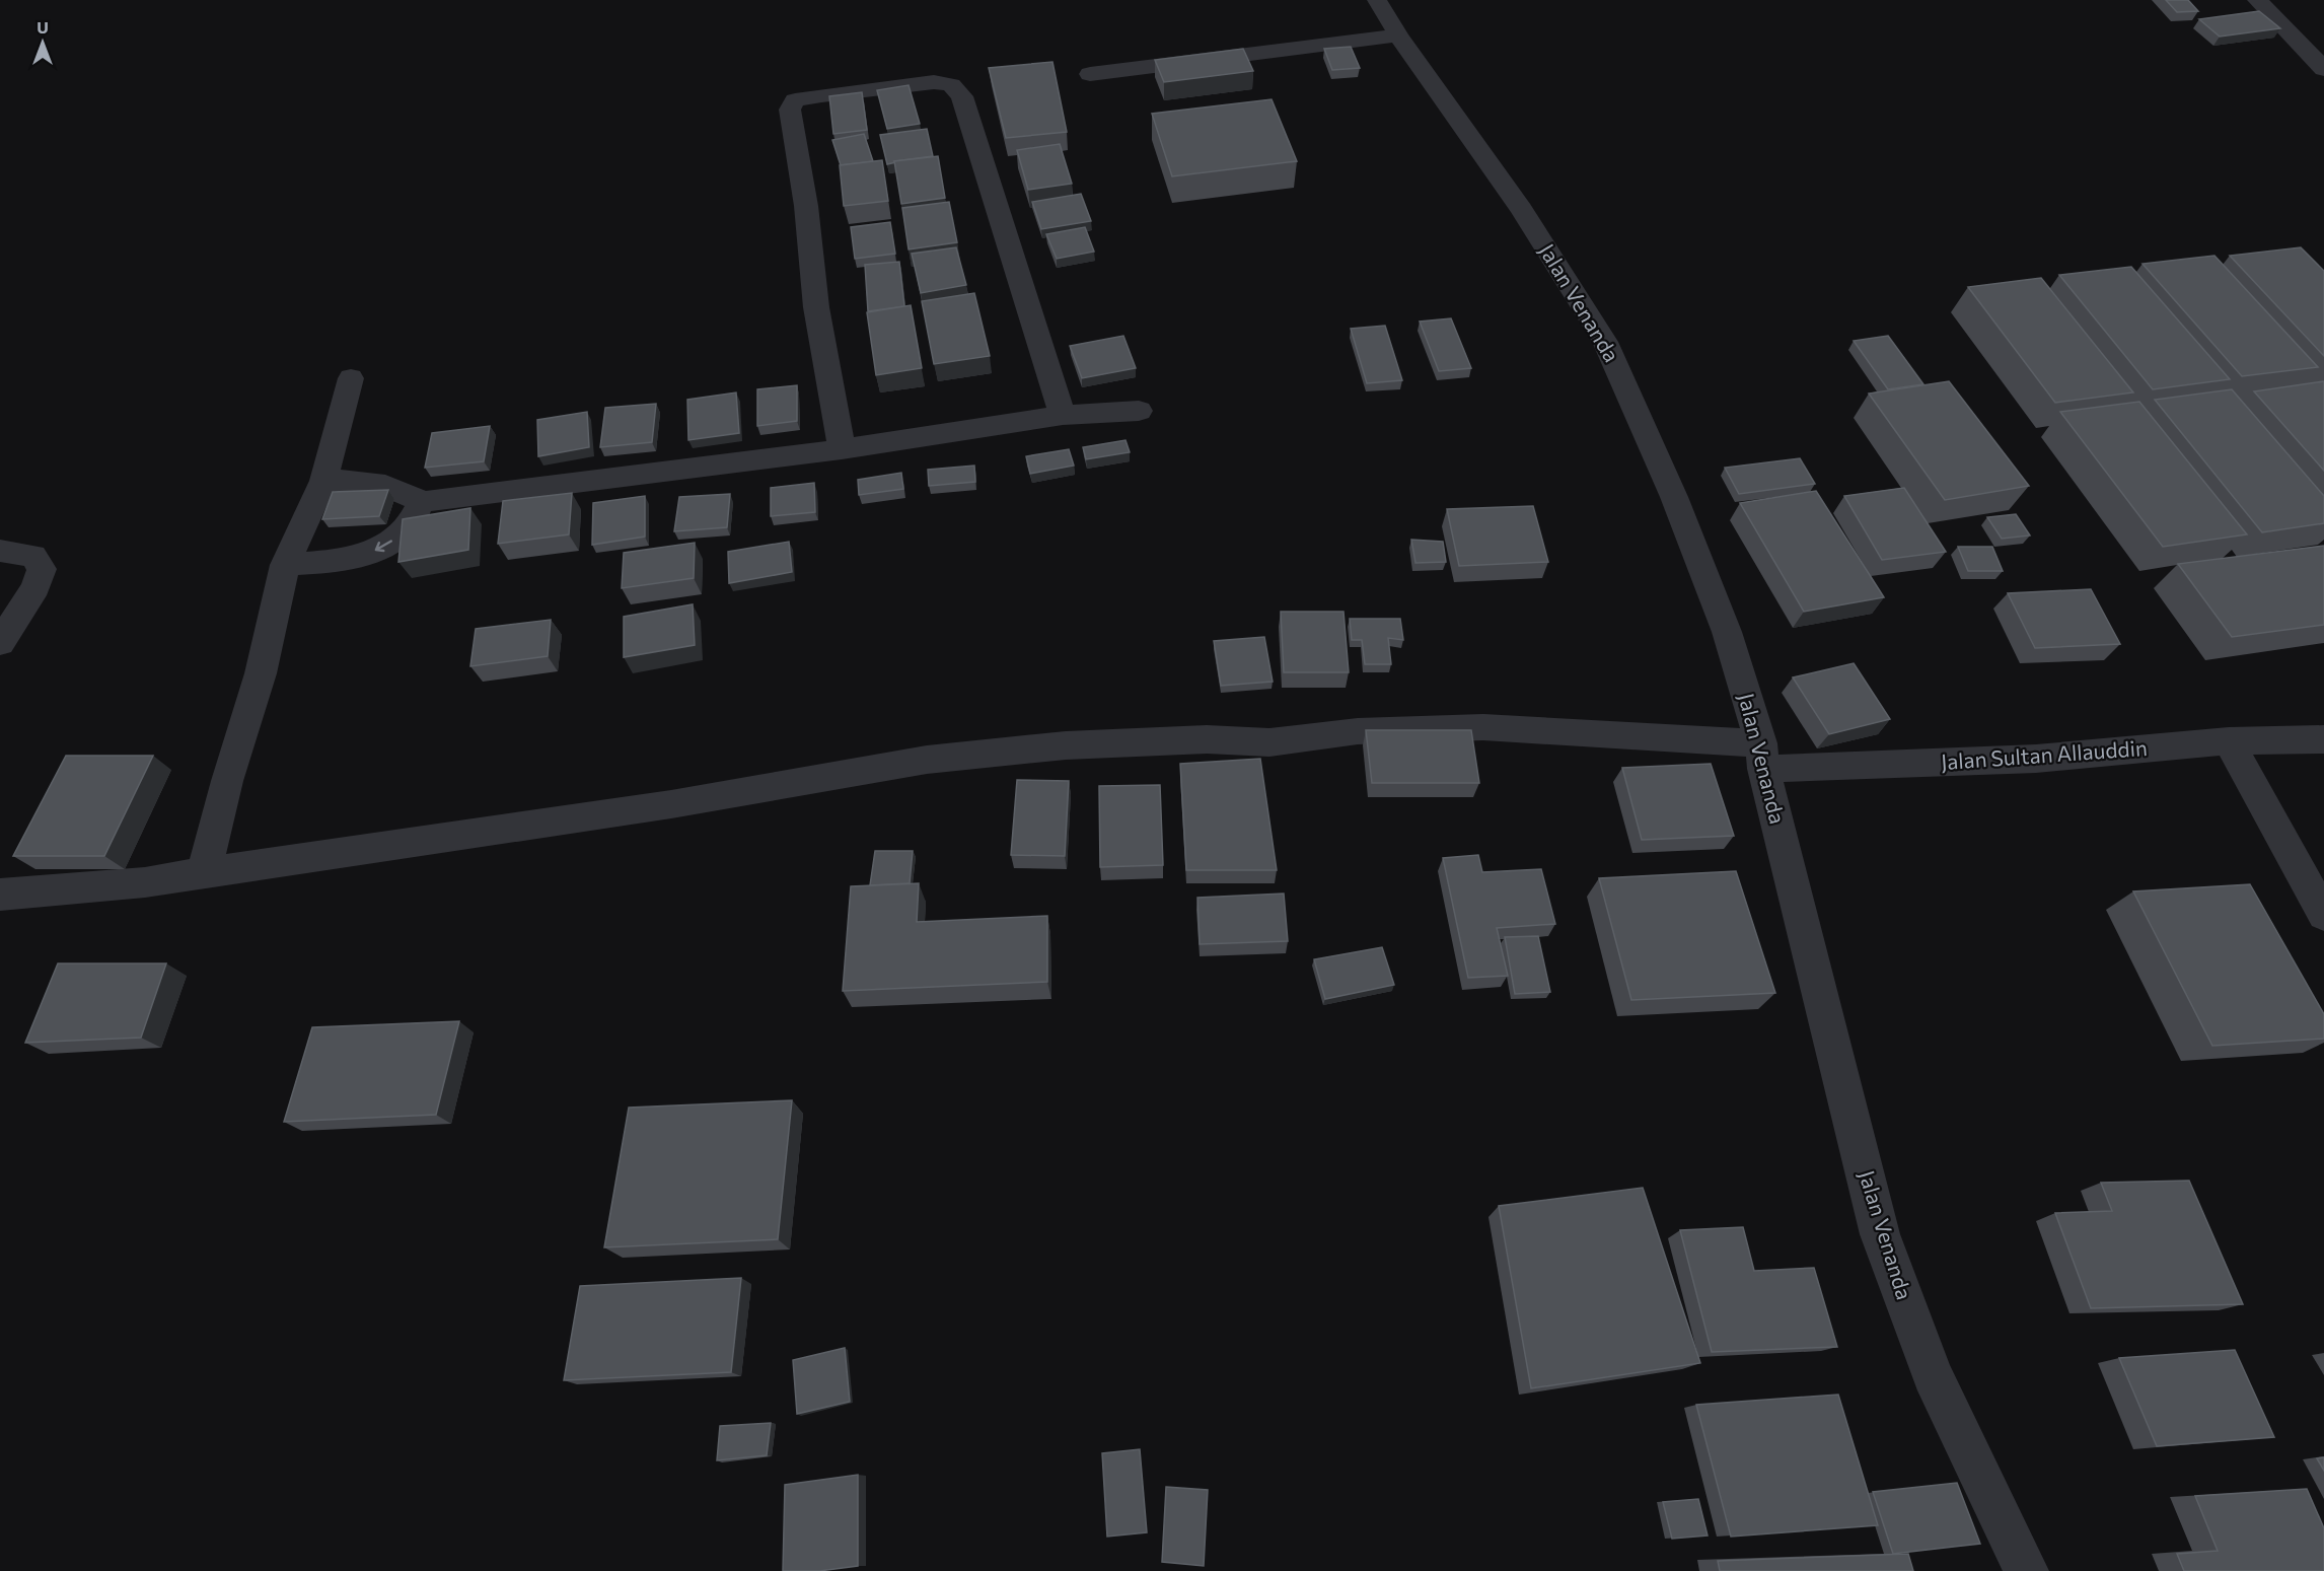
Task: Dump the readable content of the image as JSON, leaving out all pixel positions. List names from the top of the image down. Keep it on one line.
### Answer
{"streets":{"street":["Jalan Venanda","Jalan Sultan Allauddin"]},"crossings":[["Jalan Venanda","Jalan Sultan Allauddin"]],"north":"top"}
